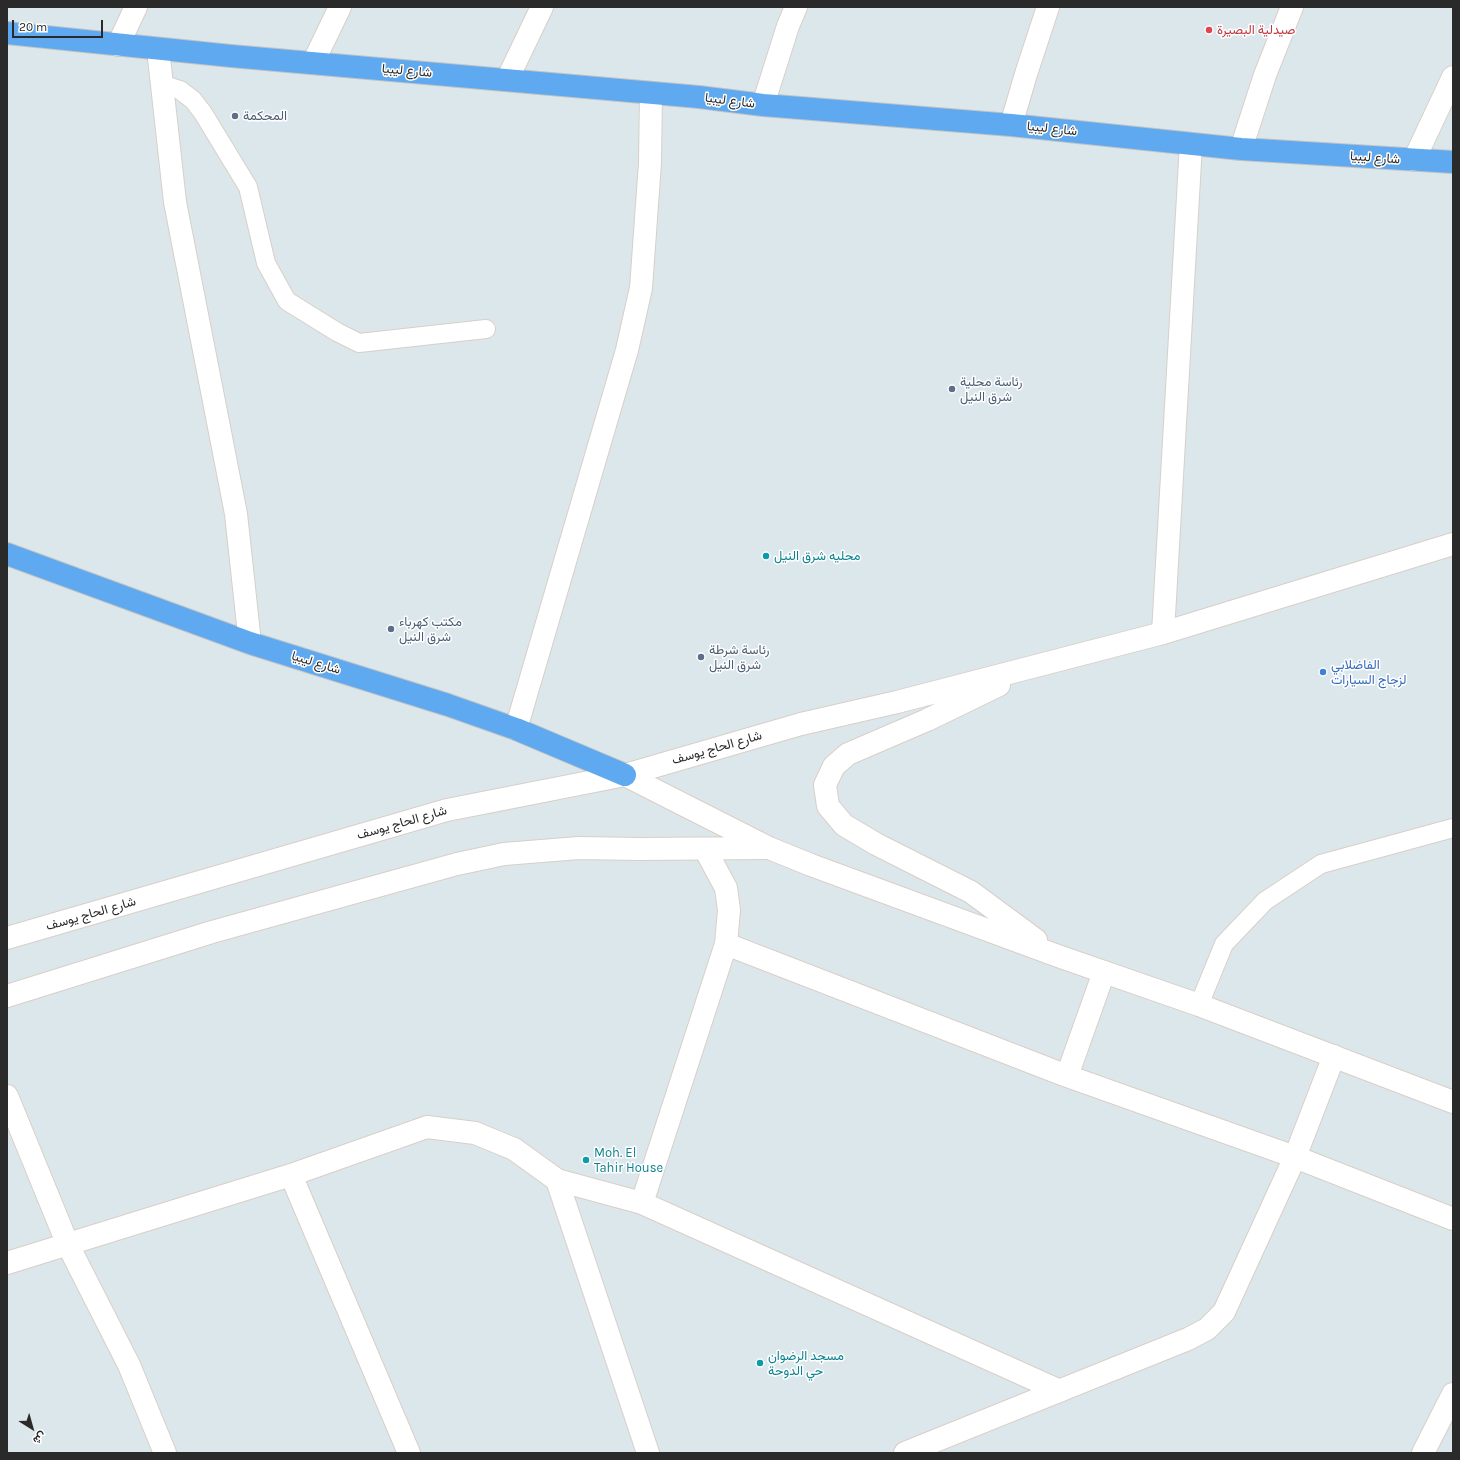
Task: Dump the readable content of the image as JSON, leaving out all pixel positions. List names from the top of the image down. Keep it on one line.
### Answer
{"streets":{"main road":["شارع ليبيا"],"street":["شارع الحاج يوسف"]},"crossings":[["شارع ليبيا","شارع الحاج يوسف"]],"places":["صيدلية البصيرة","المحكمة","رئاسة محلية شرق النيل","محليه شرق النيل","مكتب كهرباء شرق النيل","رئاسة شرطة شرق النيل","الفاضلابي لزجاج السيارات","Moh. El Tahir House","مسجد الرضوان حي الدوحة"],"scale_bar":"20 m","north":"bottom right"}
